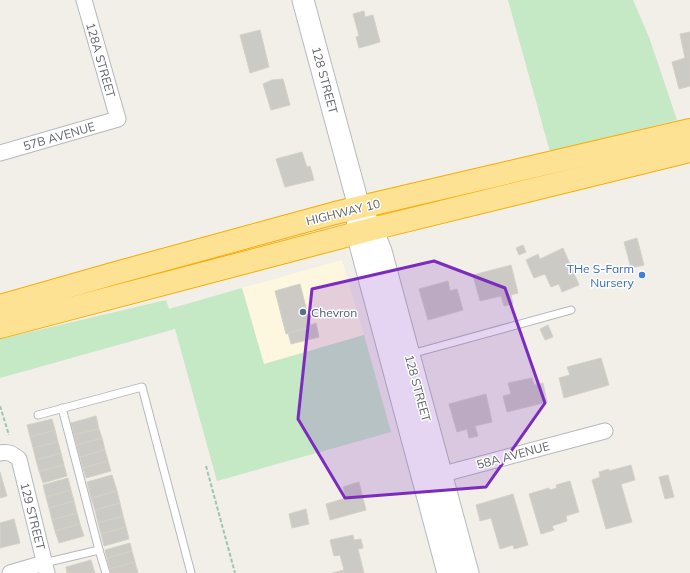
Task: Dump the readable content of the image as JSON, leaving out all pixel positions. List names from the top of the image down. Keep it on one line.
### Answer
{"streets":{"highway":["HIGHWAY 10"],"main road":["128 STREET"],"street":["128A STREET","57B AVENUE","58A AVENUE","129 STREET"]},"crossings":[["128A STREET","57B AVENUE"],["128 STREET","HIGHWAY 10"],["128 STREET","58A AVENUE"]],"places":["THe S-Farm Nursery","Chevron"]}
